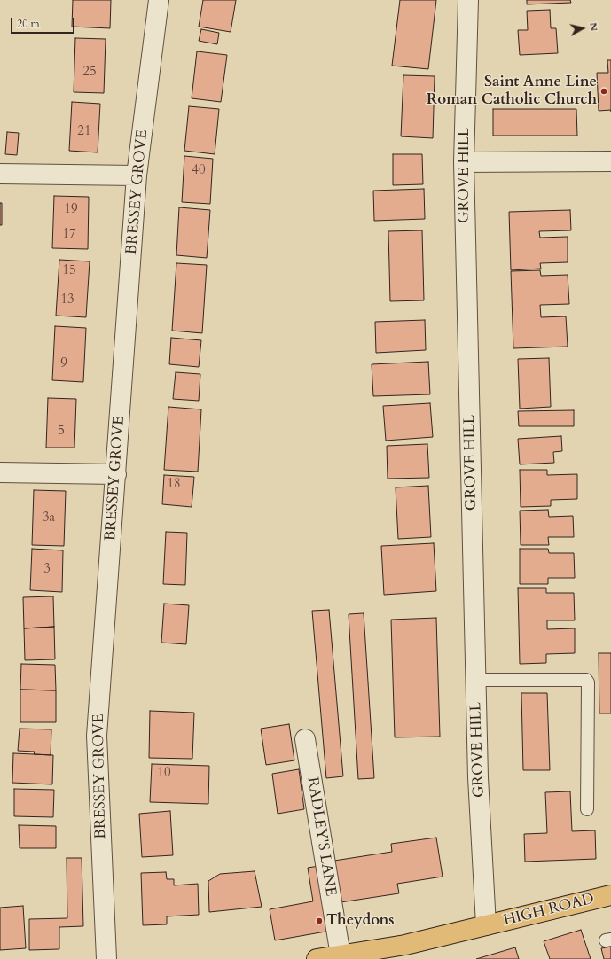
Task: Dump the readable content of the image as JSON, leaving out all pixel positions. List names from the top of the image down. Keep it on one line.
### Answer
{"streets":{"main road":["HIGH ROAD"],"street":["GROVE HILL","BRESSEY GROVE","RADLEY'S LANE"]},"crossings":[["GROVE HILL","HIGH ROAD"],["RADLEY'S LANE","HIGH ROAD"]],"places":["Saint Anne Line Roman Catholic Church","Theydons"],"house_numbers":["25","21","40","19","17","15","13","9","5","18","3a","3","10"],"scale_bar":"20 m","north":"right"}
